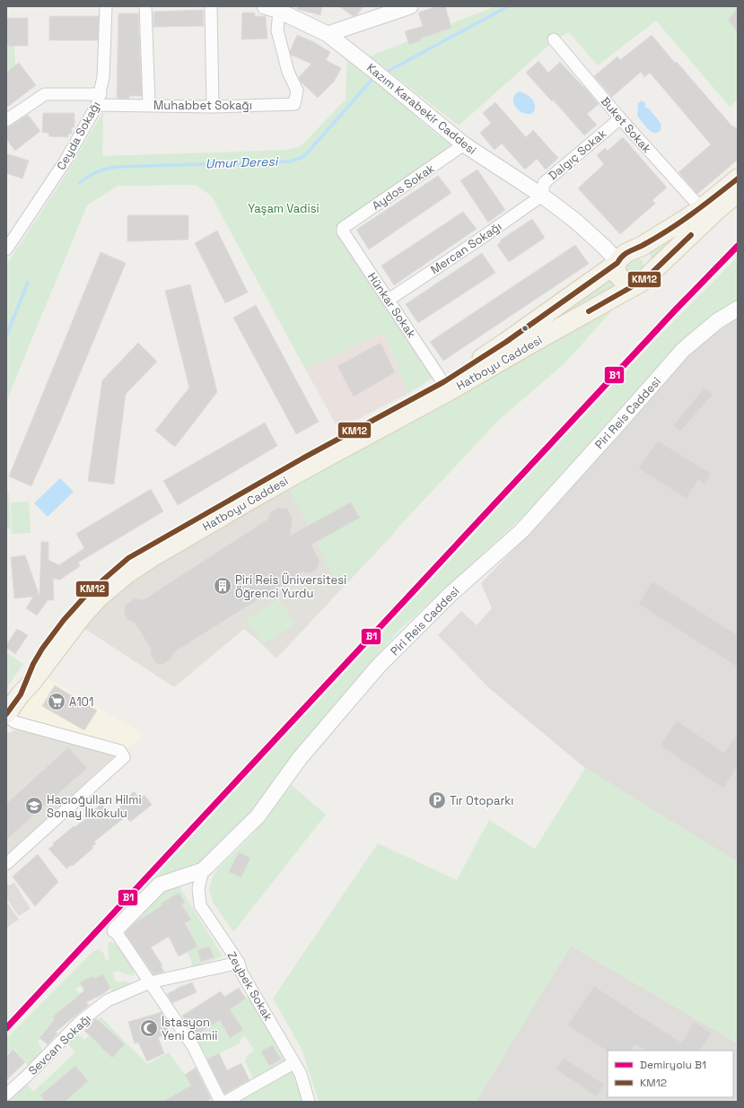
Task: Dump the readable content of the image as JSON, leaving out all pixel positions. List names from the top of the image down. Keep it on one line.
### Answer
{"streets":{"main road":["Hatboyu Caddesi"],"street":["Muhabbet Sokağı","Kazım Karabekir Caddesi","Buket Sokak","Ceyda Sokağı","Dalgıç Sokak","Aydos Sokak","Mercan Sokağı","Hünkar Sokak","Piri Reis Caddesi","Zeybek Sokak","Sevcan Sokağı"]},"crossings":[["Muhabbet Sokağı","Kazım Karabekir Caddesi"],["Muhabbet Sokağı","Ceyda Sokağı"],["Kazım Karabekir Caddesi","Dalgıç Sokak"],["Kazım Karabekir Caddesi","Aydos Sokak"],["Kazım Karabekir Caddesi","Mercan Sokağı"],["Kazım Karabekir Caddesi","Hatboyu Caddesi"],["Buket Sokak","Dalgıç Sokak"],["Buket Sokak","Hatboyu Caddesi"],["Dalgıç Sokak","Mercan Sokağı"],["Aydos Sokak","Hünkar Sokak"],["Mercan Sokağı","Hünkar Sokak"],["Hünkar Sokak","Hatboyu Caddesi"],["Piri Reis Caddesi","Zeybek Sokak"],["Zeybek Sokak","Sevcan Sokağı"]],"water":["Umur Deresi"],"parks":["Yaşam Vadisi"],"places":{"building":["Piri Reis Üniversitesi Öğrenci Yurdu"],"supermarket":["A101"],"parking":["Tır Otoparkı"],"school or university":["Hacıoğulları Hilmi Sonay İlkokulu"],"mosque":["İstasyon Yeni Camii"]},"lines":["transit line KM12","rail line B1"],"legend":["Demiryolu B1","KM12"]}
